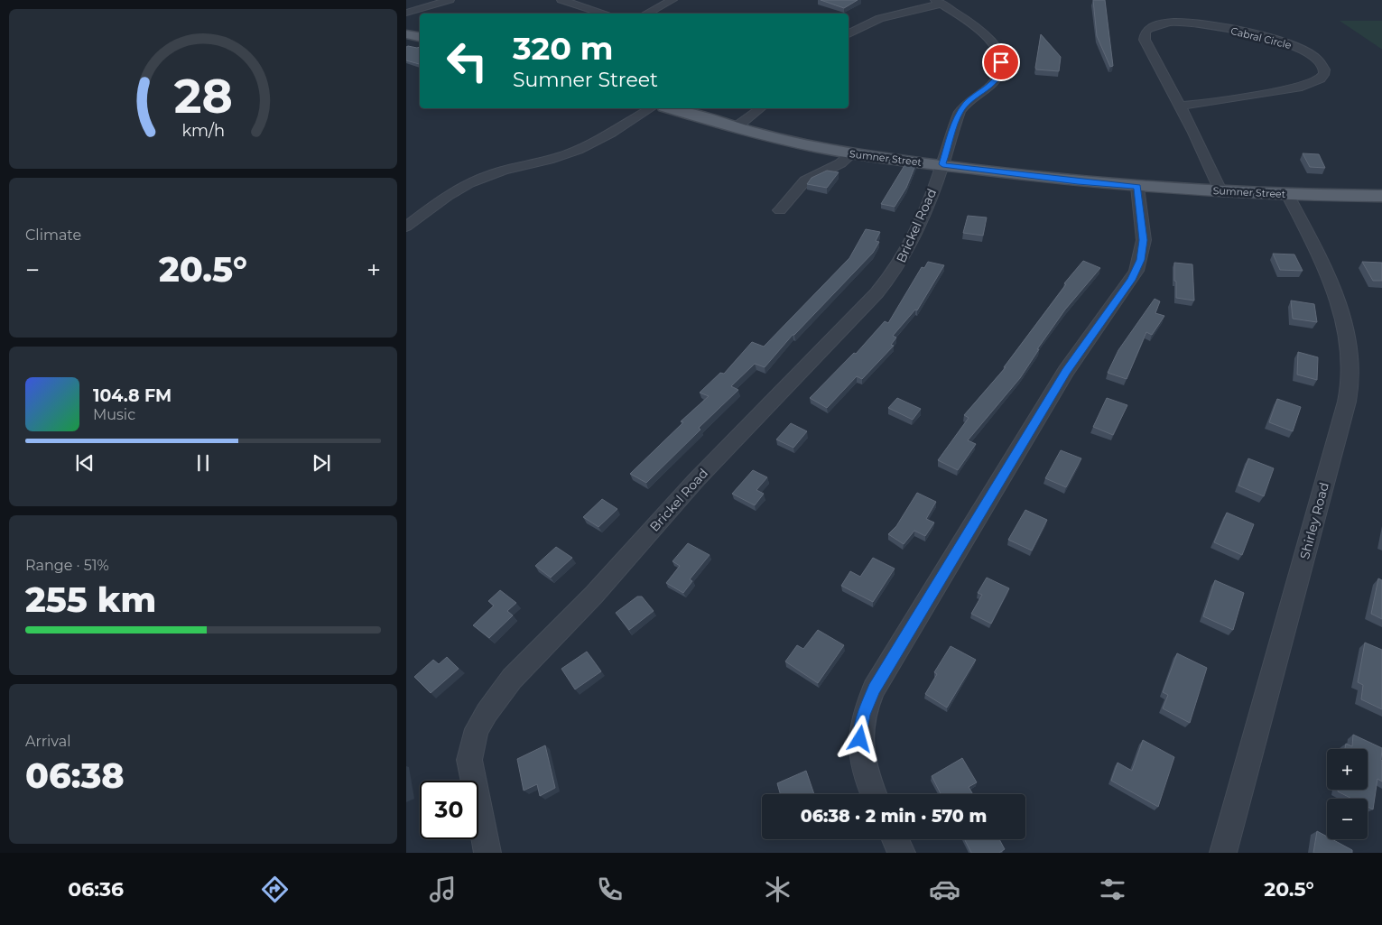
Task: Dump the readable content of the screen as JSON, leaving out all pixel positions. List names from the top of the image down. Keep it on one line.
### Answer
{"streets":{"main road":["Sumner Street"],"street":["Cabral Circle","Brickel Road","Shirley Road"]},"crossings":[["Cabral Circle","Sumner Street"],["Sumner Street","Brickel Road"],["Sumner Street","Shirley Road"]],"page":{"turn":["320 m","Sumner Street"],"tile":["Climate",["Range · 51%","255 km"],["Arrival","06:38"]],"heat":["−","20.5°","+"],"song":["104.8 FM","Music"],"map_buttons":["+","−"],"limit":"30","trip":"06:38 · 2 min · 570 m","tabs":["06:36","20.5°"],"gauge":["28","km/h"]}}
